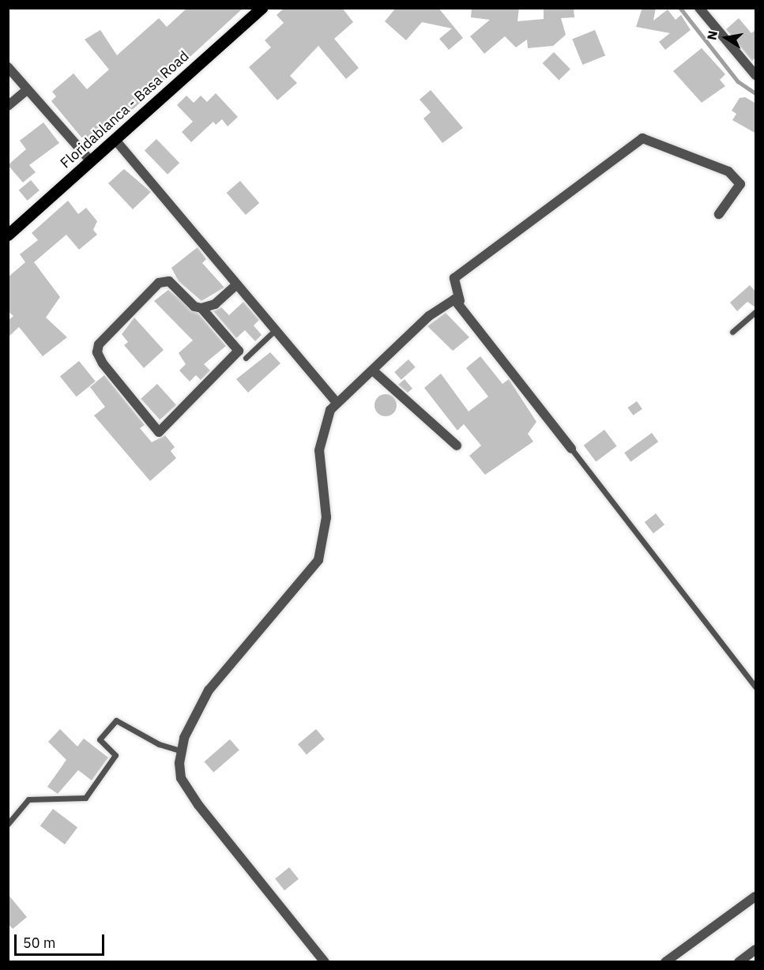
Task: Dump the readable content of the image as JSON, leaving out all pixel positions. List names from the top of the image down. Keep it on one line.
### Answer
{"streets":{"main road":["Floridablanca - Basa Road"]},"scale_bar":"50 m","north":"left"}
